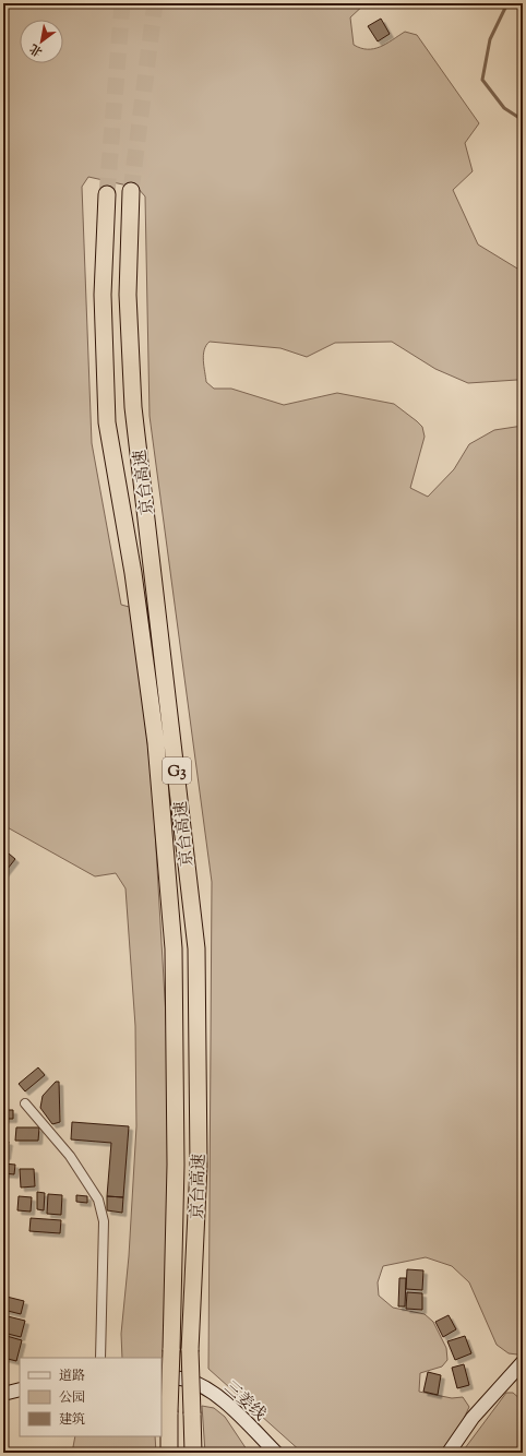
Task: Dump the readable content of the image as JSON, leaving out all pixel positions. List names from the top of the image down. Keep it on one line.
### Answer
{"streets":{"highway":["京台高速","G3"],"main road":["三姜线"]},"legend":["道路","公园","建筑"],"north":"bottom left"}
